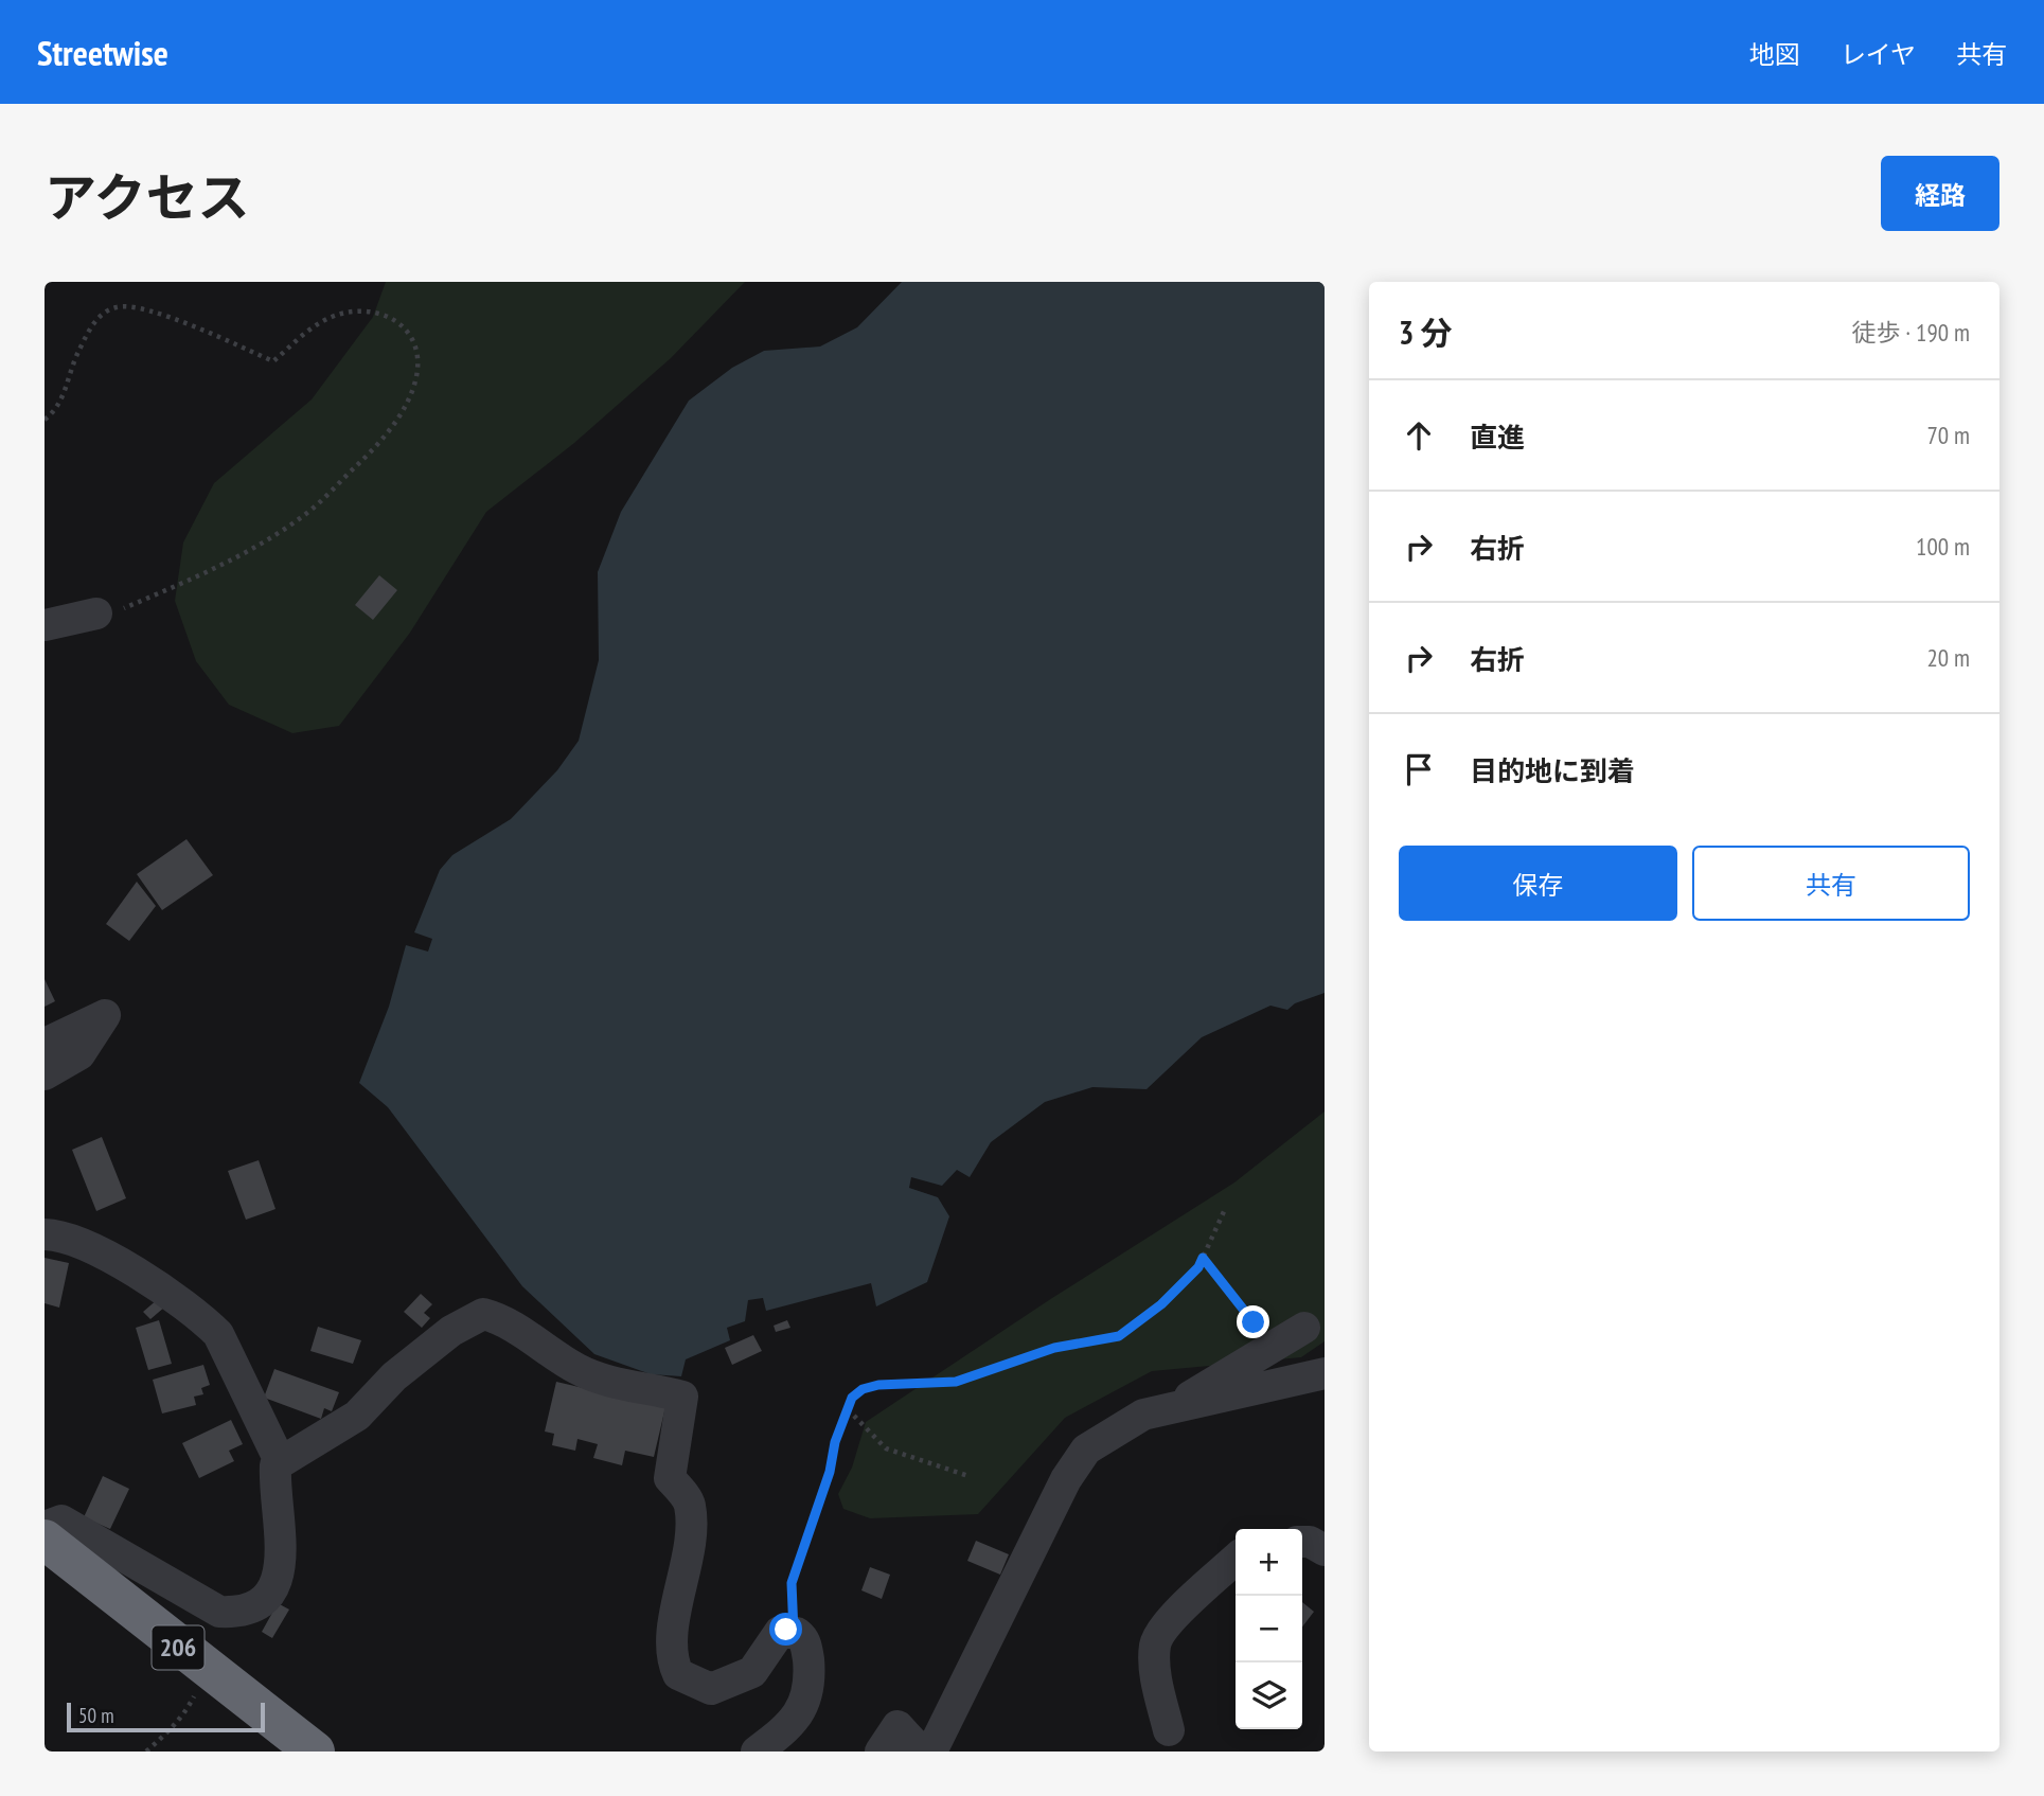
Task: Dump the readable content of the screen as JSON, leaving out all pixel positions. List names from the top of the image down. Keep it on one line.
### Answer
{"streets":{"highway":["206"]},"scale_bar":"50 m","page":{"header":"Streetwise","nav":["地図","レイヤ","共有"],"title":"アクセス","buttons":["経路",["保存","共有"]],"heading":["3 分","徒歩 · 190 m"],"list":[["直進","70 m"],["右折","100 m"],["右折","20 m"],"目的地に到着"],"map_buttons":["+","−"],"scale":"50 m"}}
